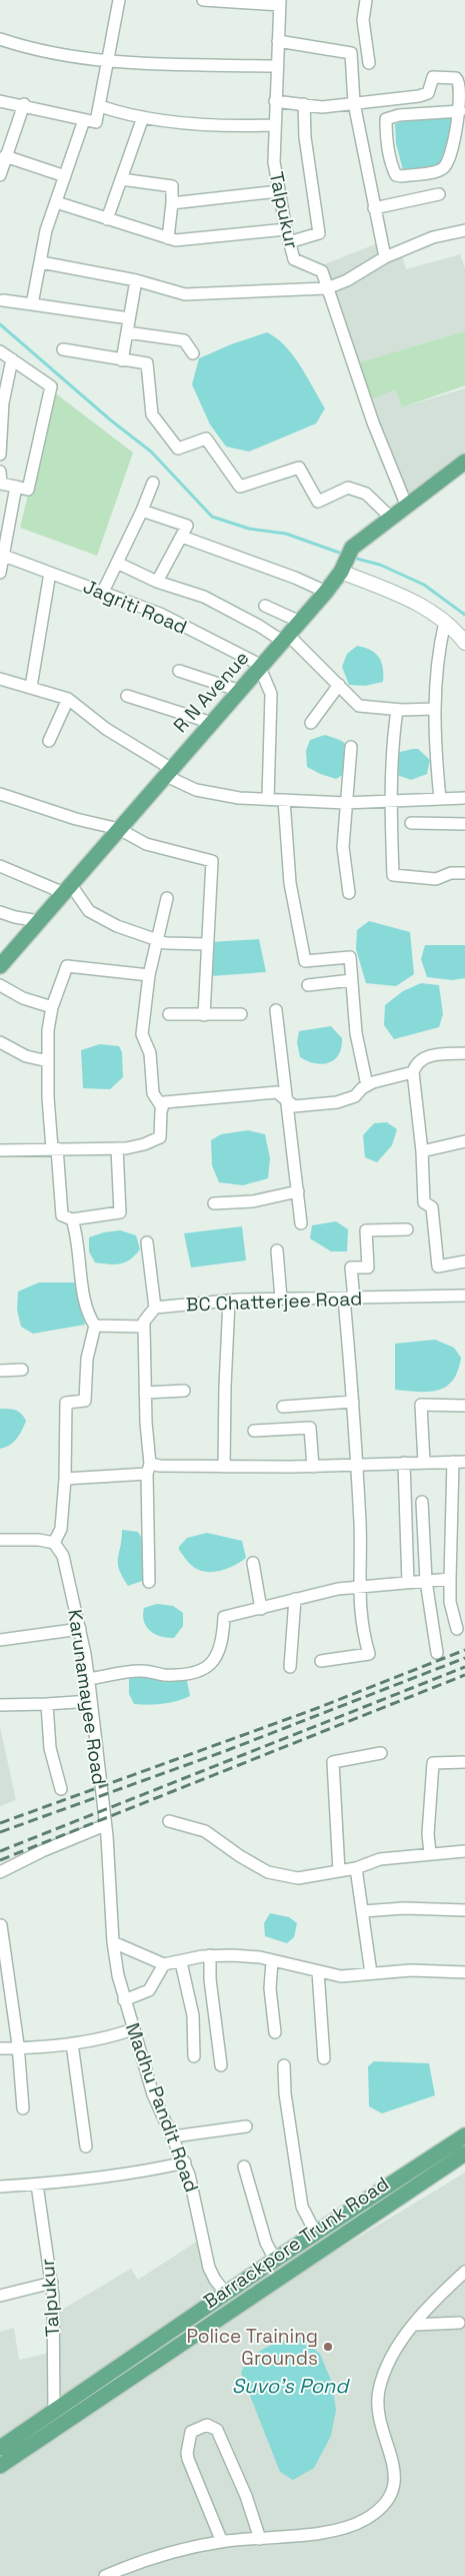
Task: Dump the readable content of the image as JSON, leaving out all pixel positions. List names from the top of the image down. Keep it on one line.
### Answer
{"streets":{"main road":["R N Avenue","Barrackpore Trunk Road"],"street":["Talpukur","Jagriti Road","BC Chatterjee Road","Karunamayee Road","Madhu Pandit Road"]},"crossings":[["Talpukur","R N Avenue"],["Talpukur","Barrackpore Trunk Road"],["Jagriti Road","R N Avenue"],["Karunamayee Road","Madhu Pandit Road"],["Madhu Pandit Road","Barrackpore Trunk Road"]],"water":["Suvo's Pond"],"places":["Police Training Grounds"]}
